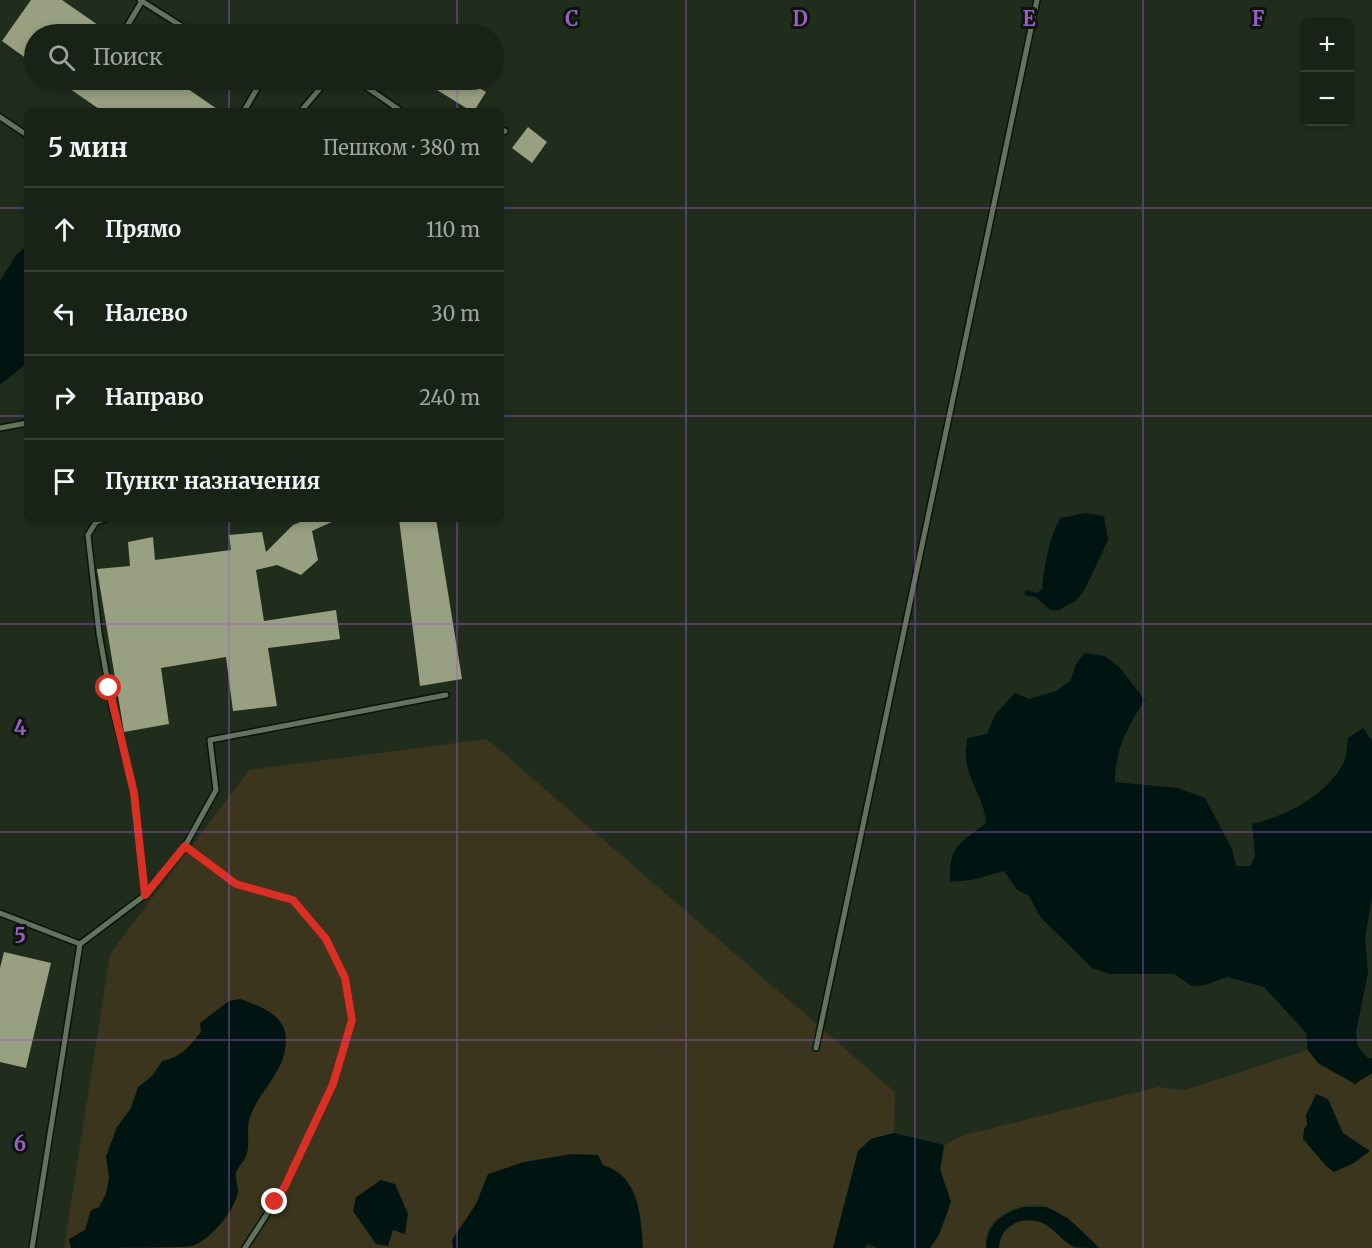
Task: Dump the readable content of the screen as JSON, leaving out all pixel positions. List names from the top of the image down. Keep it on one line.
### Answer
{"page":{"map_buttons":["+","−"],"search":"Поиск","heading":["5 мин","Пешком · 380 m"],"list":[["Прямо","110 m"],["Налево","30 m"],["Направо","240 m"],"Пункт назначения"]},"grid":{"columns":["C","D","E","F"],"rows":["4","5","6"]}}
